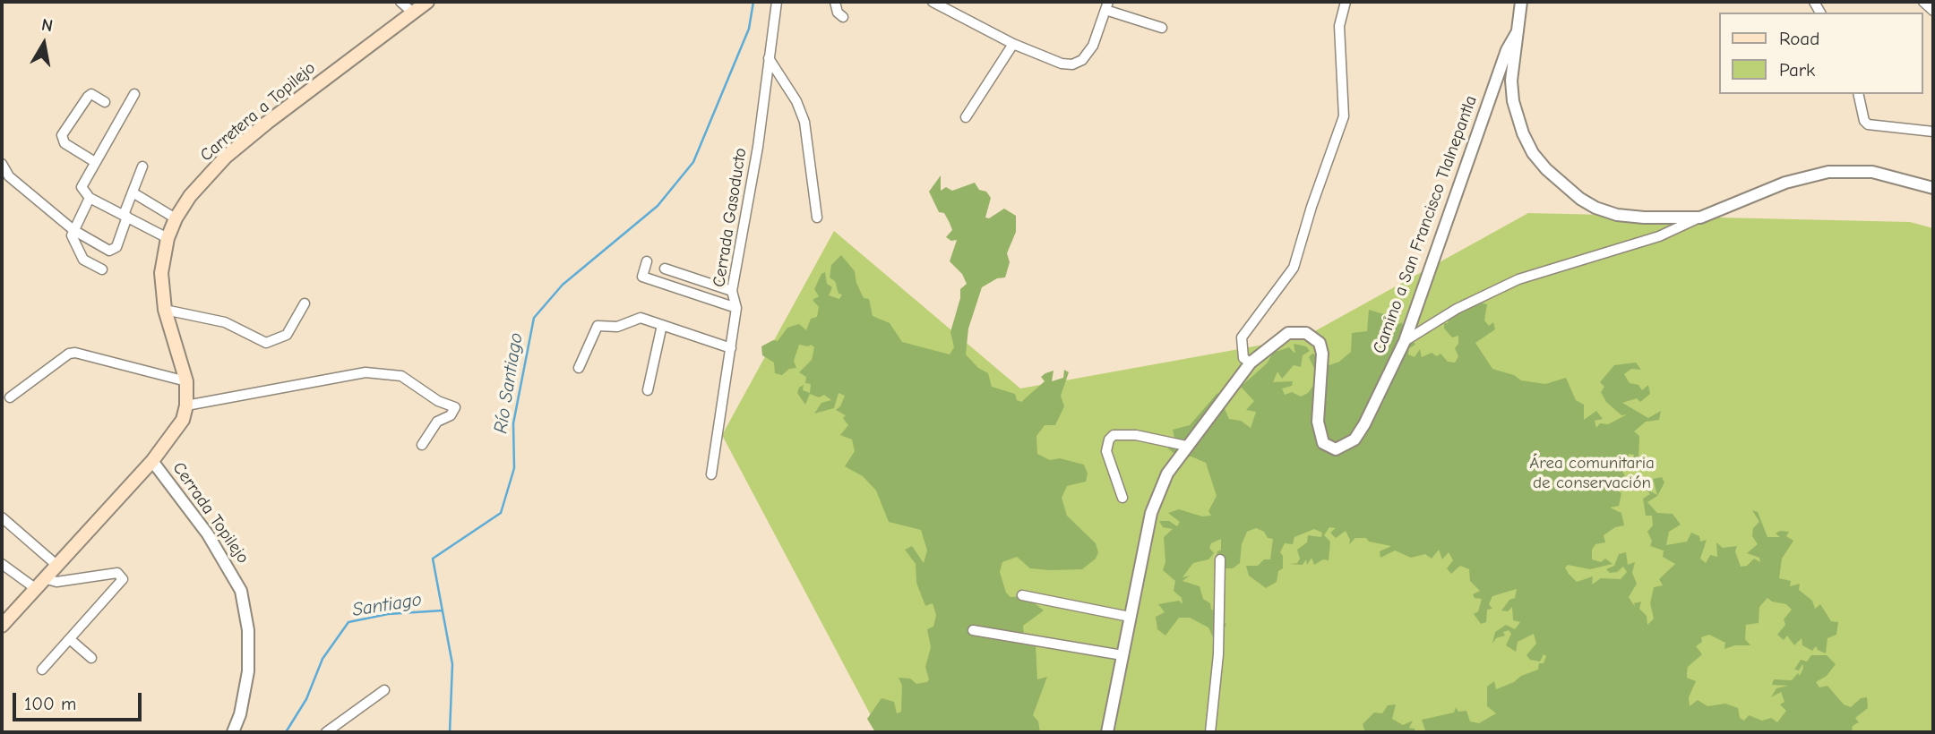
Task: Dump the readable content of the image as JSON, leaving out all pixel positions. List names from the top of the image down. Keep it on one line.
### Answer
{"streets":{"main road":["Carretera a Topilejo"],"street":["Cerrada Gasoducto","Camino a San Francisco Tlalnepantla","Cerrada Topilejo"]},"crossings":[["Carretera a Topilejo","Cerrada Topilejo"]],"water":["Río Santiago","Santiago"],"parks":["Área comunitaria de conservación"],"legend":["Road","Park"],"scale_bar":"100 m","north":"top"}
